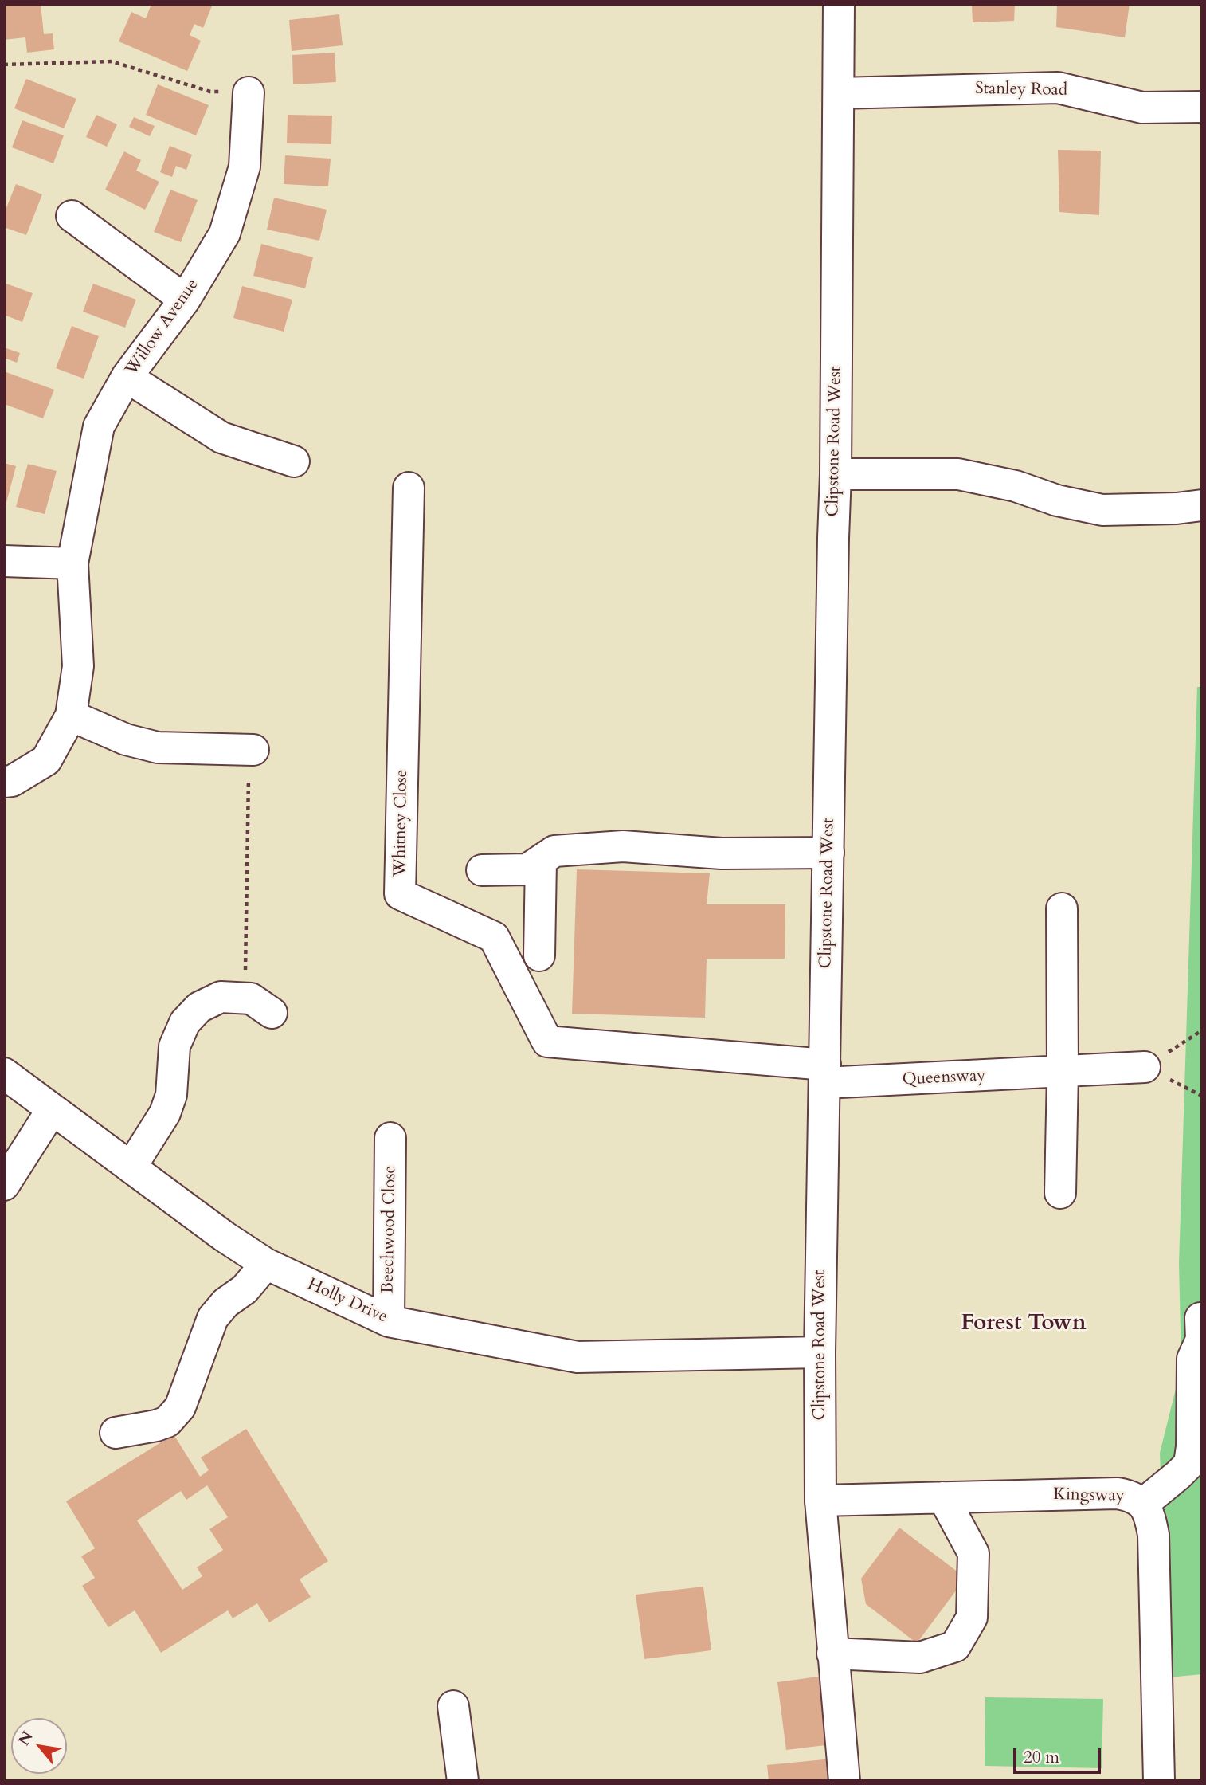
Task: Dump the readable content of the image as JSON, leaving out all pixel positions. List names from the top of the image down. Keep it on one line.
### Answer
{"streets":{"street":["Stanley Road","Willow Avenue","Clipstone Road West","Whitney Close","Queensway","Beechwood Close","Holly Drive","Kingsway"]},"crossings":[["Stanley Road","Clipstone Road West"],["Clipstone Road West","Whitney Close"],["Clipstone Road West","Queensway"],["Clipstone Road West","Holly Drive"],["Clipstone Road West","Kingsway"],["Whitney Close","Queensway"],["Beechwood Close","Holly Drive"]],"districts":["Forest Town"],"scale_bar":"20 m","north":"top left"}
